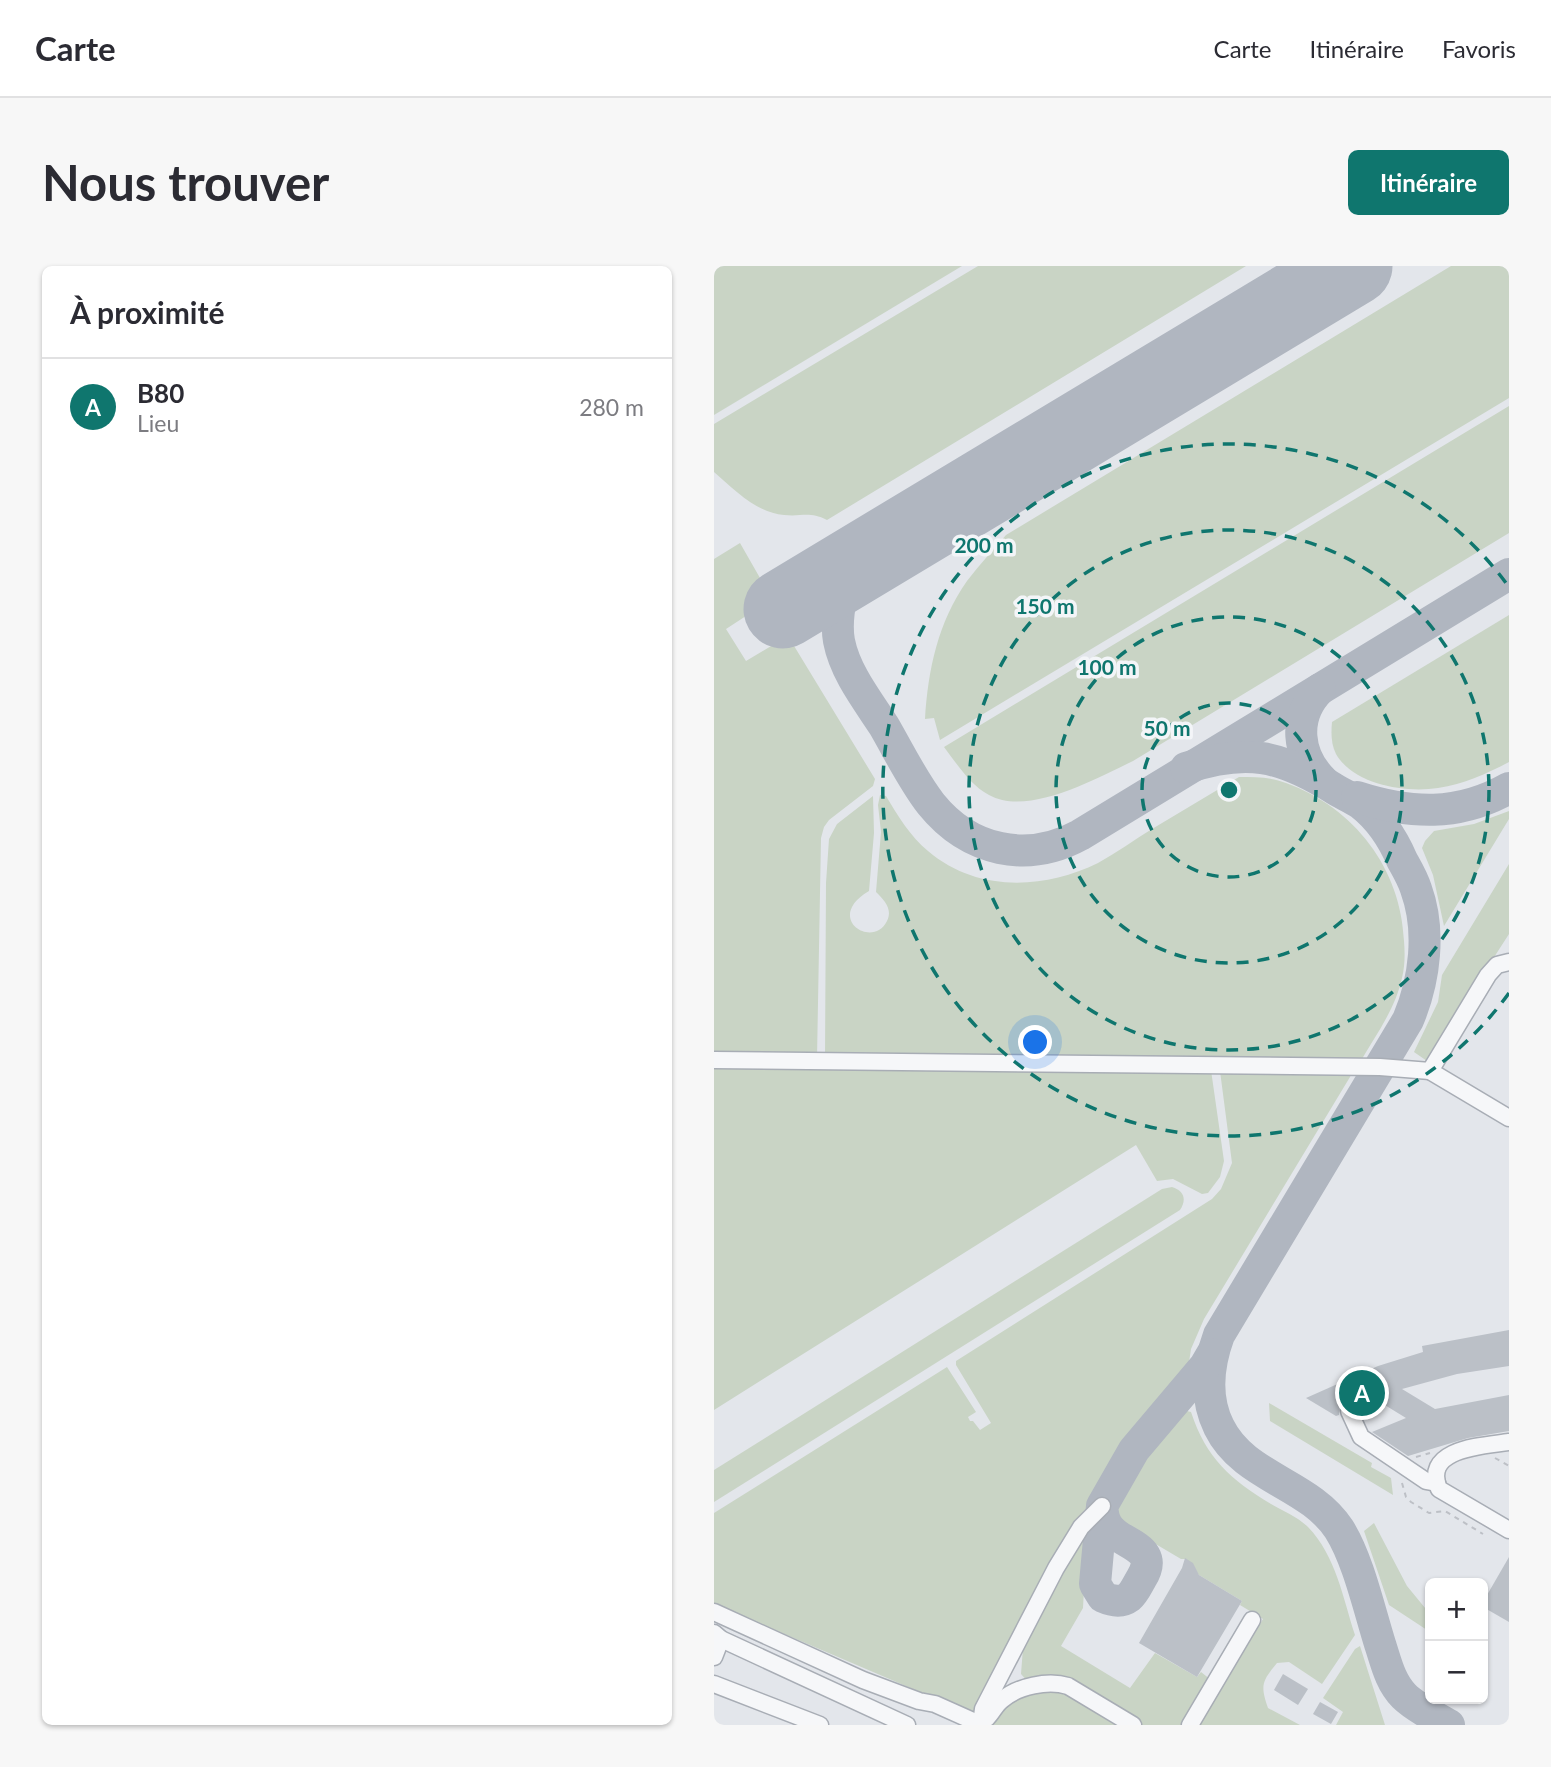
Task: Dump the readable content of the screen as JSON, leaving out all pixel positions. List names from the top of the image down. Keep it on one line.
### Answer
{"page":{"header":"Carte","nav":["Carte","Itinéraire","Favoris"],"buttons":"Itinéraire","title":"Nous trouver","heading":"À proximité","list":[{"mark":"A","name":"B80","note":"Lieu","value":"280 m"}],"pins":"A","map_buttons":["+","−"]},"rings":["200 m","150 m","100 m","50 m"]}
